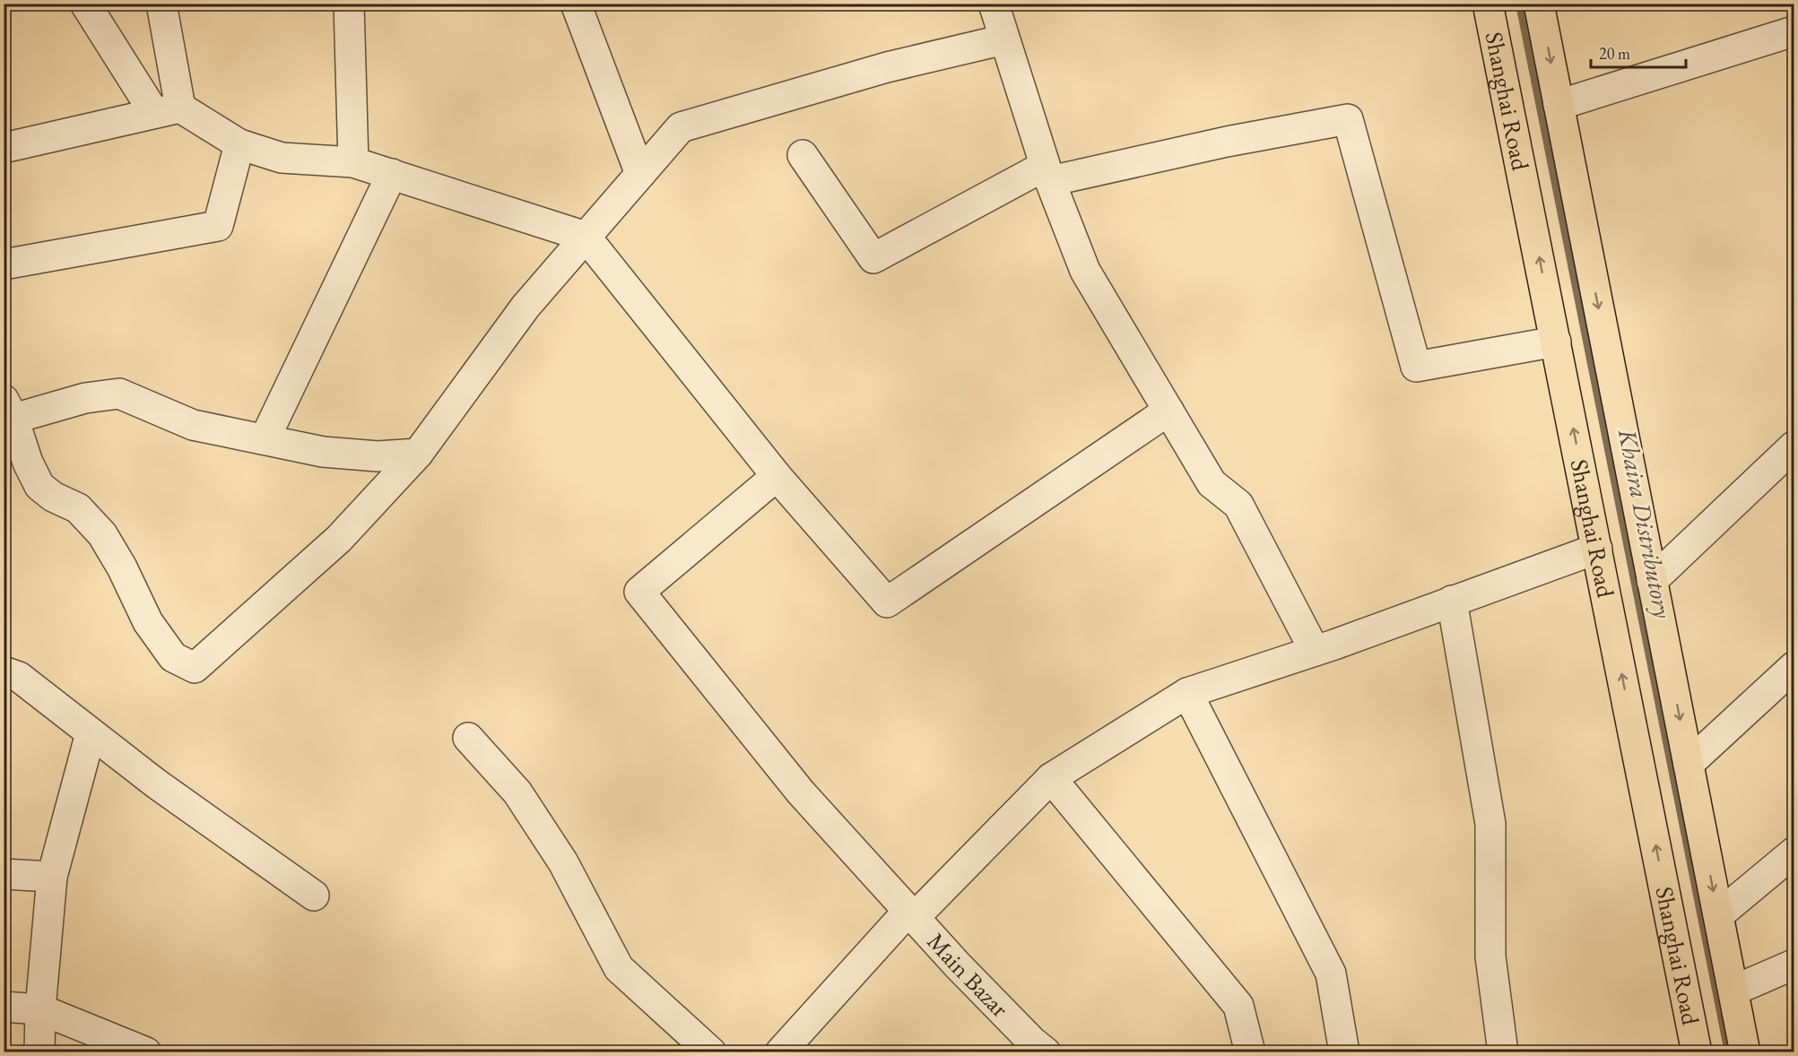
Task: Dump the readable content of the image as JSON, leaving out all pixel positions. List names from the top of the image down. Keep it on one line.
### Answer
{"streets":{"main road":["Shanghai Road"],"street":["Main Bazar"]},"water":["Khaira Distributory"],"scale_bar":"20 m"}
